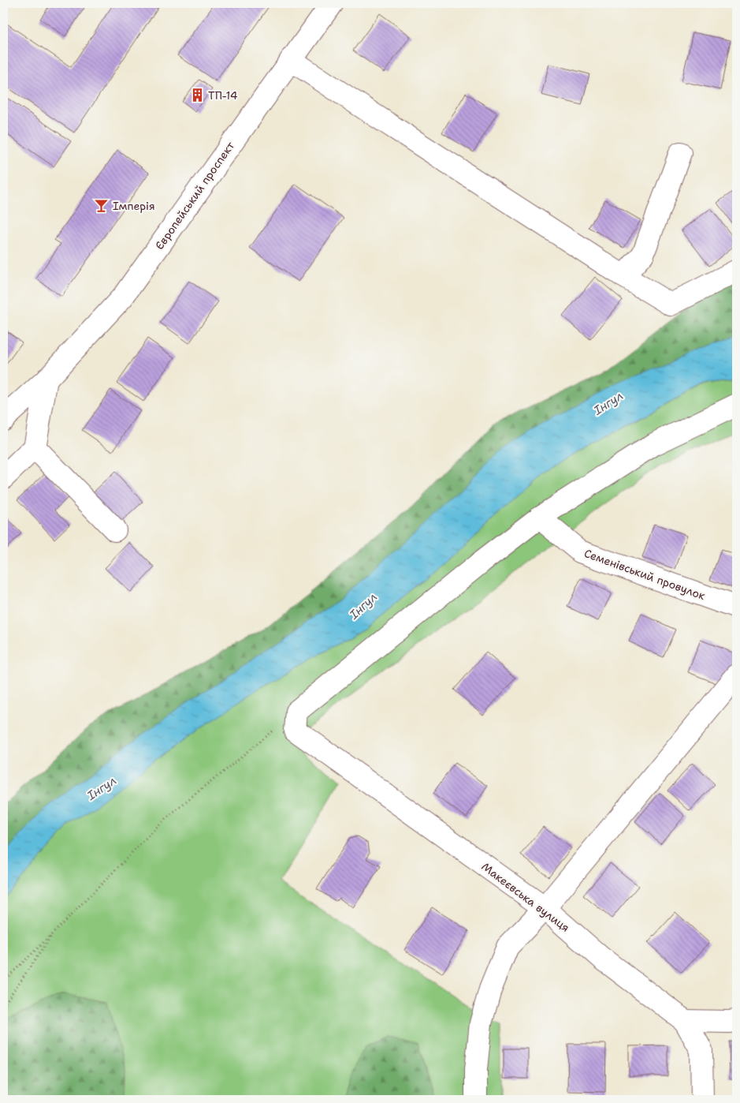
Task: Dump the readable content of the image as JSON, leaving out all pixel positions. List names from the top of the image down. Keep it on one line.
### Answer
{"streets":{"street":["Європейський проспект","Семенівський провулок","Макеєвська вулиця"]},"water":["Інгул"],"places":{"building":["ТП-14"],"bar":["Імперія"]}}
